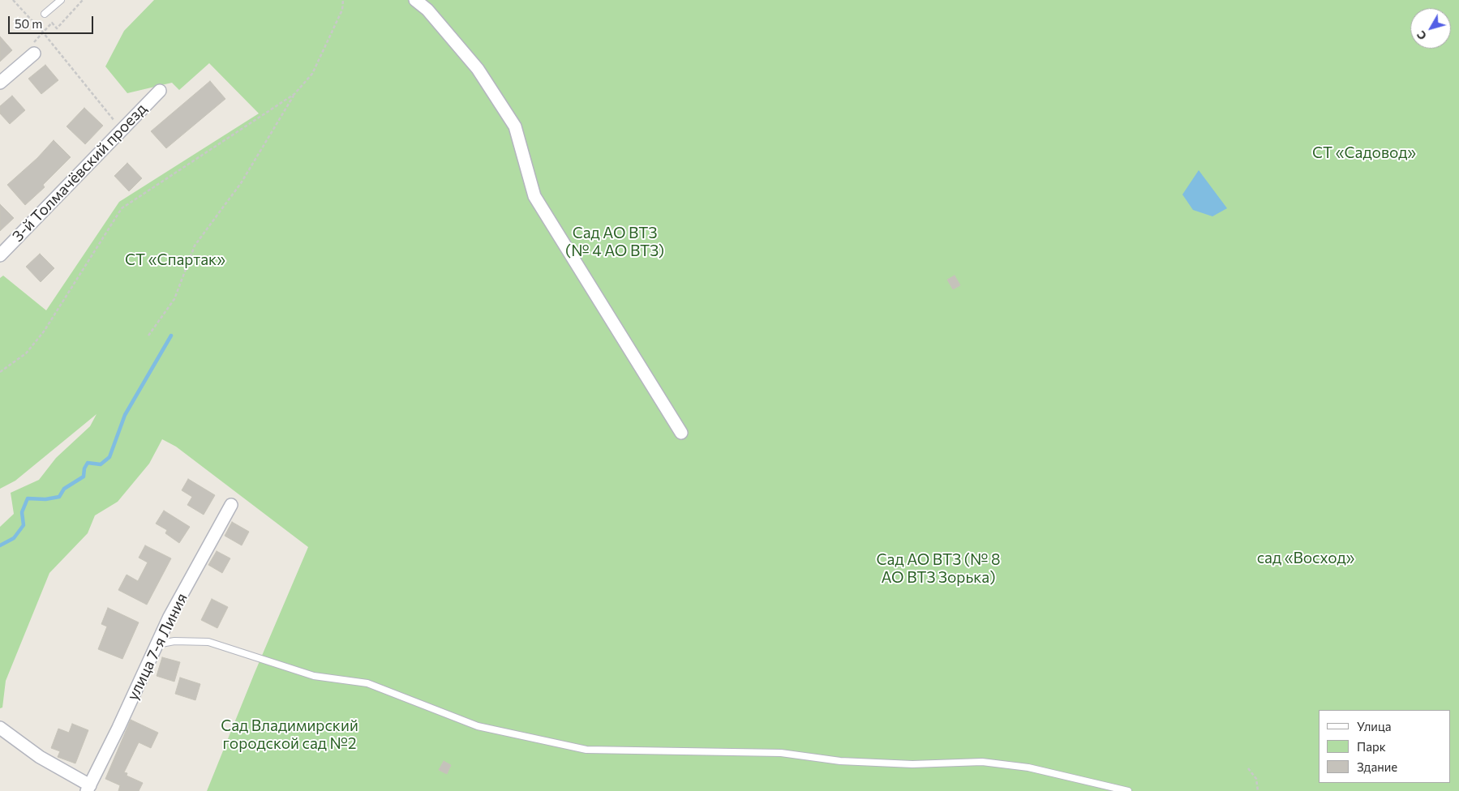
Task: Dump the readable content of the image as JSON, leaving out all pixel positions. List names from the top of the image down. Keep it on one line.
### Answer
{"streets":{"street":["3-й Толмачёвский проезд","улица 7-я Линия"]},"parks":["СТ «Садовод»","Сад АО ВТЗ (№ 4 АО ВТЗ)","СТ «Спартак»","сад «Восход»","Сад АО ВТЗ (№ 8 АО ВТЗ Зорька)","Сад Владимирский городской сад №2"],"legend":["Улица","Парк","Здание"],"scale_bar":"50 m","north":"bottom left"}
